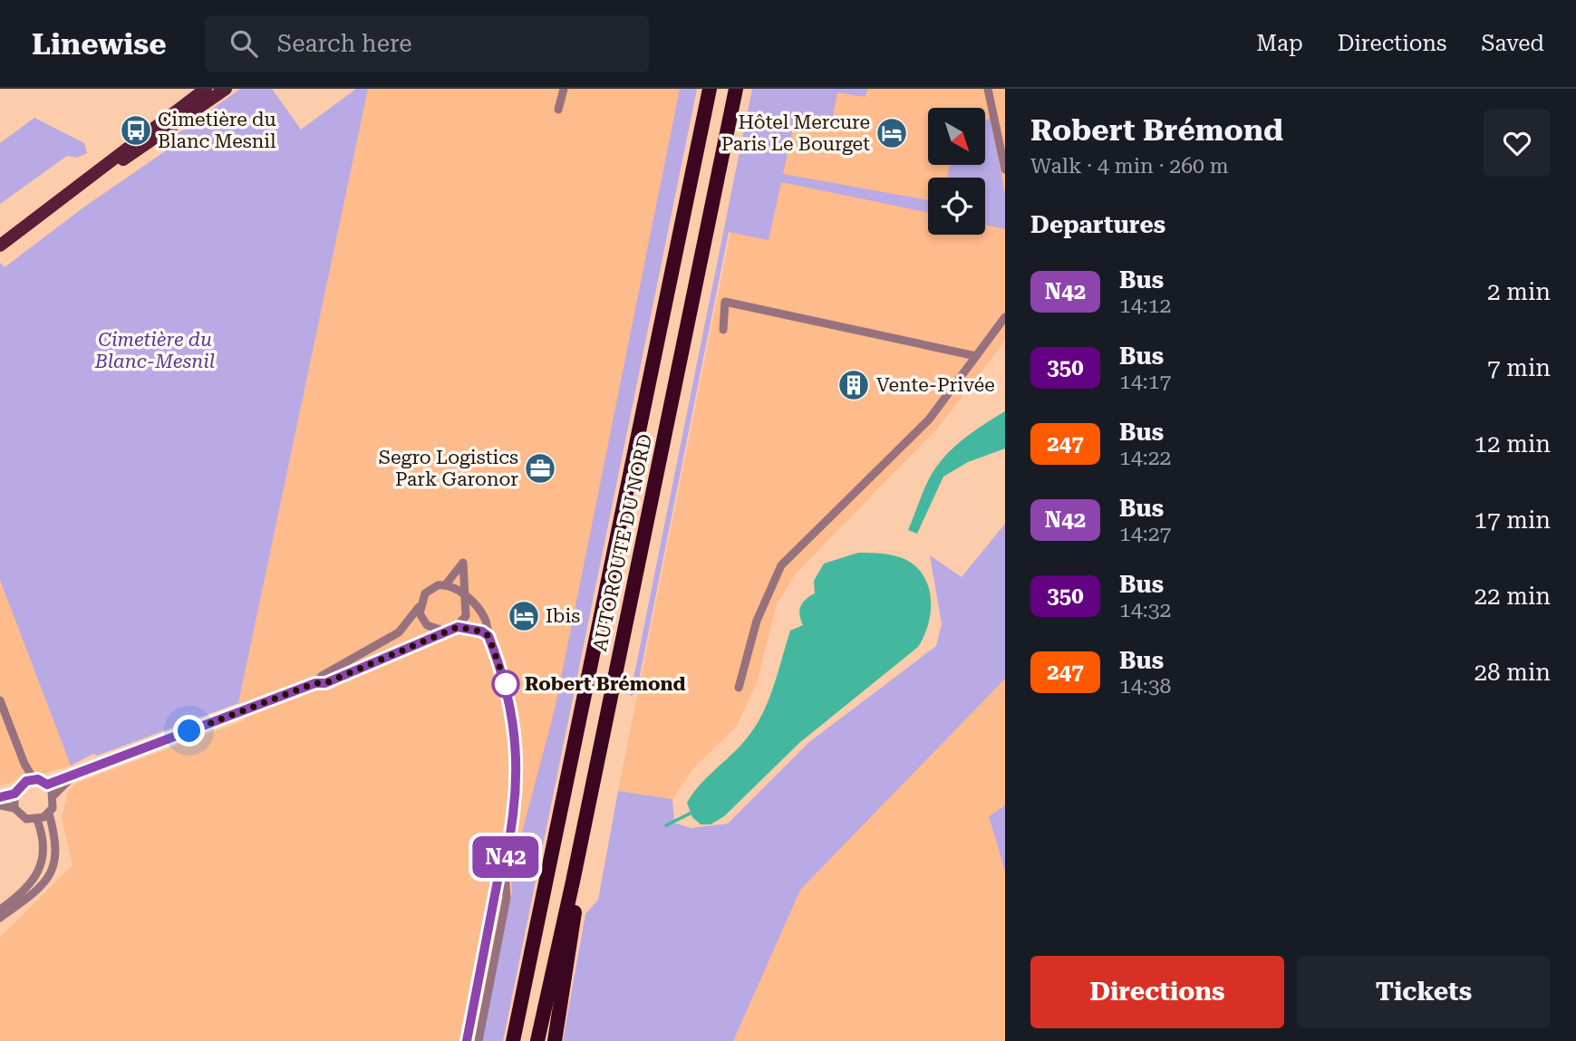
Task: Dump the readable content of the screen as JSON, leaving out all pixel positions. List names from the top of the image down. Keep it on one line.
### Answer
{"streets":{"highway":["AUTOROUTE DU NORD"]},"parks":["Cimetière du Blanc-Mesnil"],"places":{"bus stop":["Cimetière du Blanc Mesnil"],"hotel":["Hôtel Mercure Paris Le Bourget","Ibis"],"building":["Vente-Privée"],"office":["Segro Logistics Park Garonor"],"other":["Robert Brémond"]},"lines":["bus line N42"],"north":"bottom right","page":{"header":"Linewise","search":"Search here","nav":["Map","Directions","Saved"],"on_map":"N42","heading":[["Robert Brémond","Walk · 4 min · 260 m"],"Departures"],"list":[{"mark":"N42","name":"Bus","note":"14:12","value":"2 min"},{"mark":"350","name":"Bus","note":"14:17","value":"7 min"},{"mark":"247","name":"Bus","note":"14:22","value":"12 min"},{"mark":"N42","name":"Bus","note":"14:27","value":"17 min"},{"mark":"350","name":"Bus","note":"14:32","value":"22 min"},{"mark":"247","name":"Bus","note":"14:38","value":"28 min"}],"buttons":["Directions","Tickets"]}}
